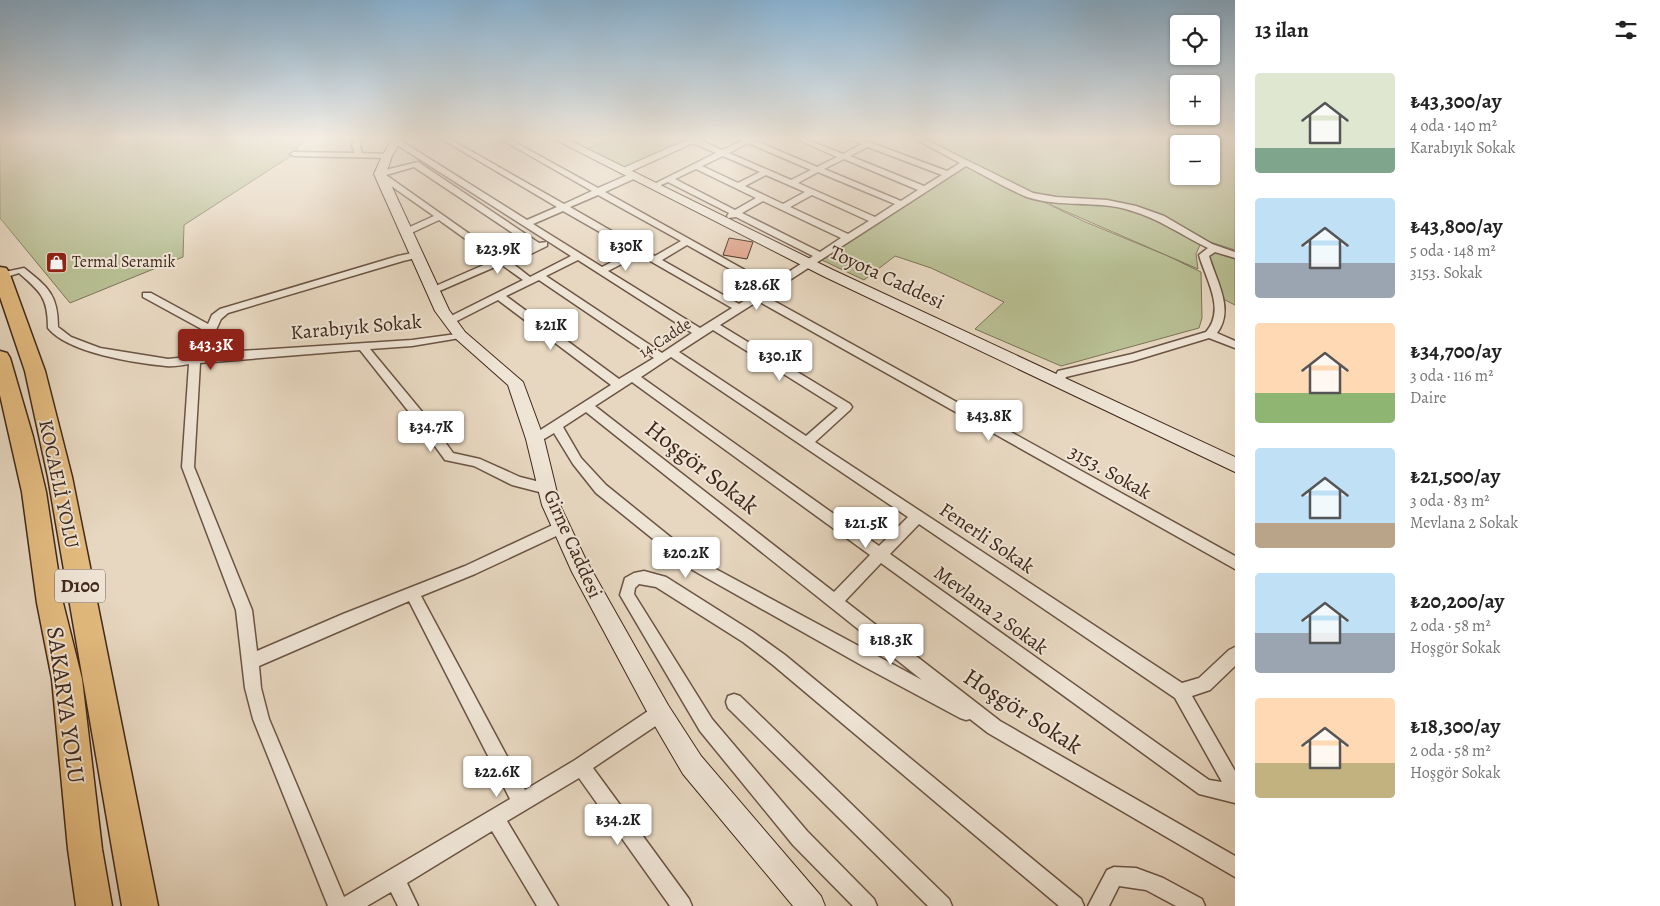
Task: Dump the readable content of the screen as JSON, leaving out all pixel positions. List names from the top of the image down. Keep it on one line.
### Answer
{"streets":{"highway":["KOCAELİ YOLU","D100","SAKARYA YOLU"],"street":["Toyota Caddesi","Karabıyık Sokak","14.Cadde","Hoşgör Sokak","3153. Sokak","Fenerli Sokak","Girne Caddesi","Mevlana 2 Sokak"]},"crossings":[["Toyota Caddesi","14.Cadde"],["Karabıyık Sokak","KOCAELİ YOLU"],["Karabıyık Sokak","Fenerli Sokak"],["Karabıyık Sokak","Girne Caddesi"],["14.Cadde","Hoşgör Sokak"],["14.Cadde","3153. Sokak"],["14.Cadde","Fenerli Sokak"],["14.Cadde","Girne Caddesi"],["14.Cadde","Mevlana 2 Sokak"]],"places":{"shop":["Termal Seramik"]},"page":{"heading":"13 ilan","map_buttons":["+","−"],"list":[{"name":"₺43,300/ay","note":"4 oda · 140 m² · Karabıyık Sokak"},{"name":"₺43,800/ay","note":"5 oda · 148 m² · 3153. Sokak"},{"name":"₺34,700/ay","note":"3 oda · 116 m² · Daire"},{"name":"₺21,500/ay","note":"3 oda · 83 m² · Mevlana 2 Sokak"},{"name":"₺20,200/ay","note":"2 oda · 58 m² · Hoşgör Sokak"},{"name":"₺18,300/ay","note":"2 oda · 58 m² · Hoşgör Sokak"}],"price":["₺30K","₺23.9K","₺28.6K","₺21K","₺43.3K","₺30.1K","₺43.8K","₺34.7K","₺21.5K","₺20.2K","₺18.3K","₺22.6K","₺34.2K"]}}
